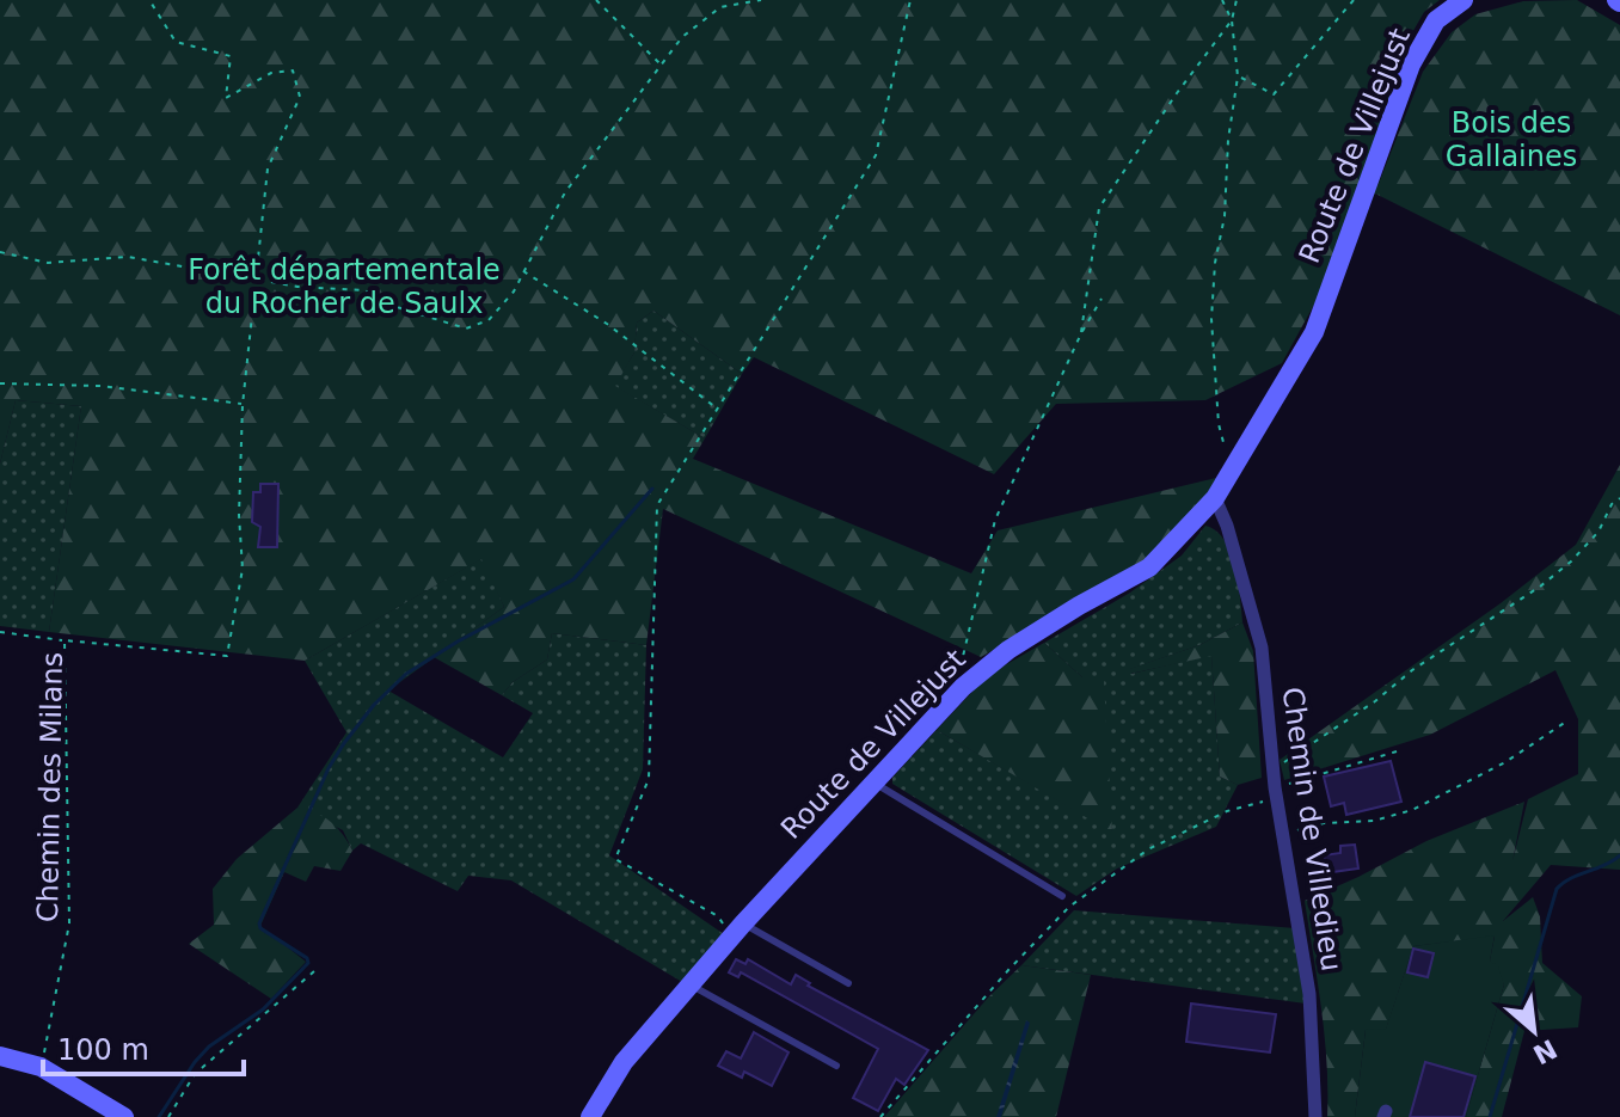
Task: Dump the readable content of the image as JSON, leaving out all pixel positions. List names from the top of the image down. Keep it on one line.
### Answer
{"streets":{"main road":["Route de Villejust"],"street":["Chemin de Villedieu"],"path":["Chemin des Milans"]},"crossings":[["Route de Villejust","Chemin de Villedieu"]],"parks":["Bois des Gallaines","Forêt départementale du Rocher de Saulx"],"scale_bar":"100 m","north":"bottom right"}
